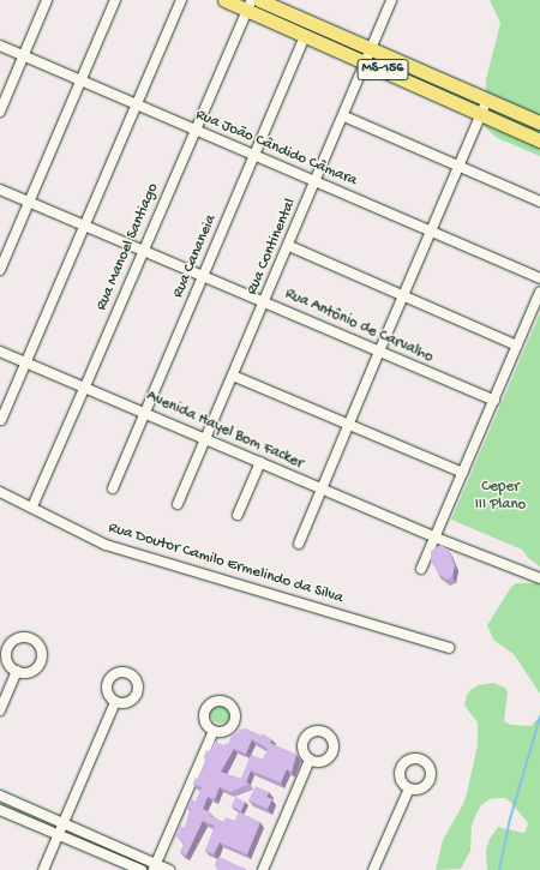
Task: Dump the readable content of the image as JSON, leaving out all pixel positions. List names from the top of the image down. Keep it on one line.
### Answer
{"streets":{"main road":["MS-156"],"street":["Rua João Cândido Câmara","Rua Manoel Santiago","Rua Continental","Rua Cananeia","Rua Antônio de Carvalho","Avenida Hayel Bom Facker","Rua Doutor Camilo Ermelindo da Silva"]},"crossings":[["MS-156","Rua Manoel Santiago"],["MS-156","Rua Continental"],["MS-156","Rua Cananeia"],["Rua João Cândido Câmara","Rua Manoel Santiago"],["Rua João Cândido Câmara","Rua Continental"],["Rua João Cândido Câmara","Rua Cananeia"],["Rua Manoel Santiago","Rua Antônio de Carvalho"],["Rua Manoel Santiago","Avenida Hayel Bom Facker"],["Rua Manoel Santiago","Rua Doutor Camilo Ermelindo da Silva"],["Rua Continental","Rua Antônio de Carvalho"],["Rua Continental","Avenida Hayel Bom Facker"],["Rua Cananeia","Rua Antônio de Carvalho"],["Rua Cananeia","Avenida Hayel Bom Facker"]],"parks":["Ceper III Plano"]}
